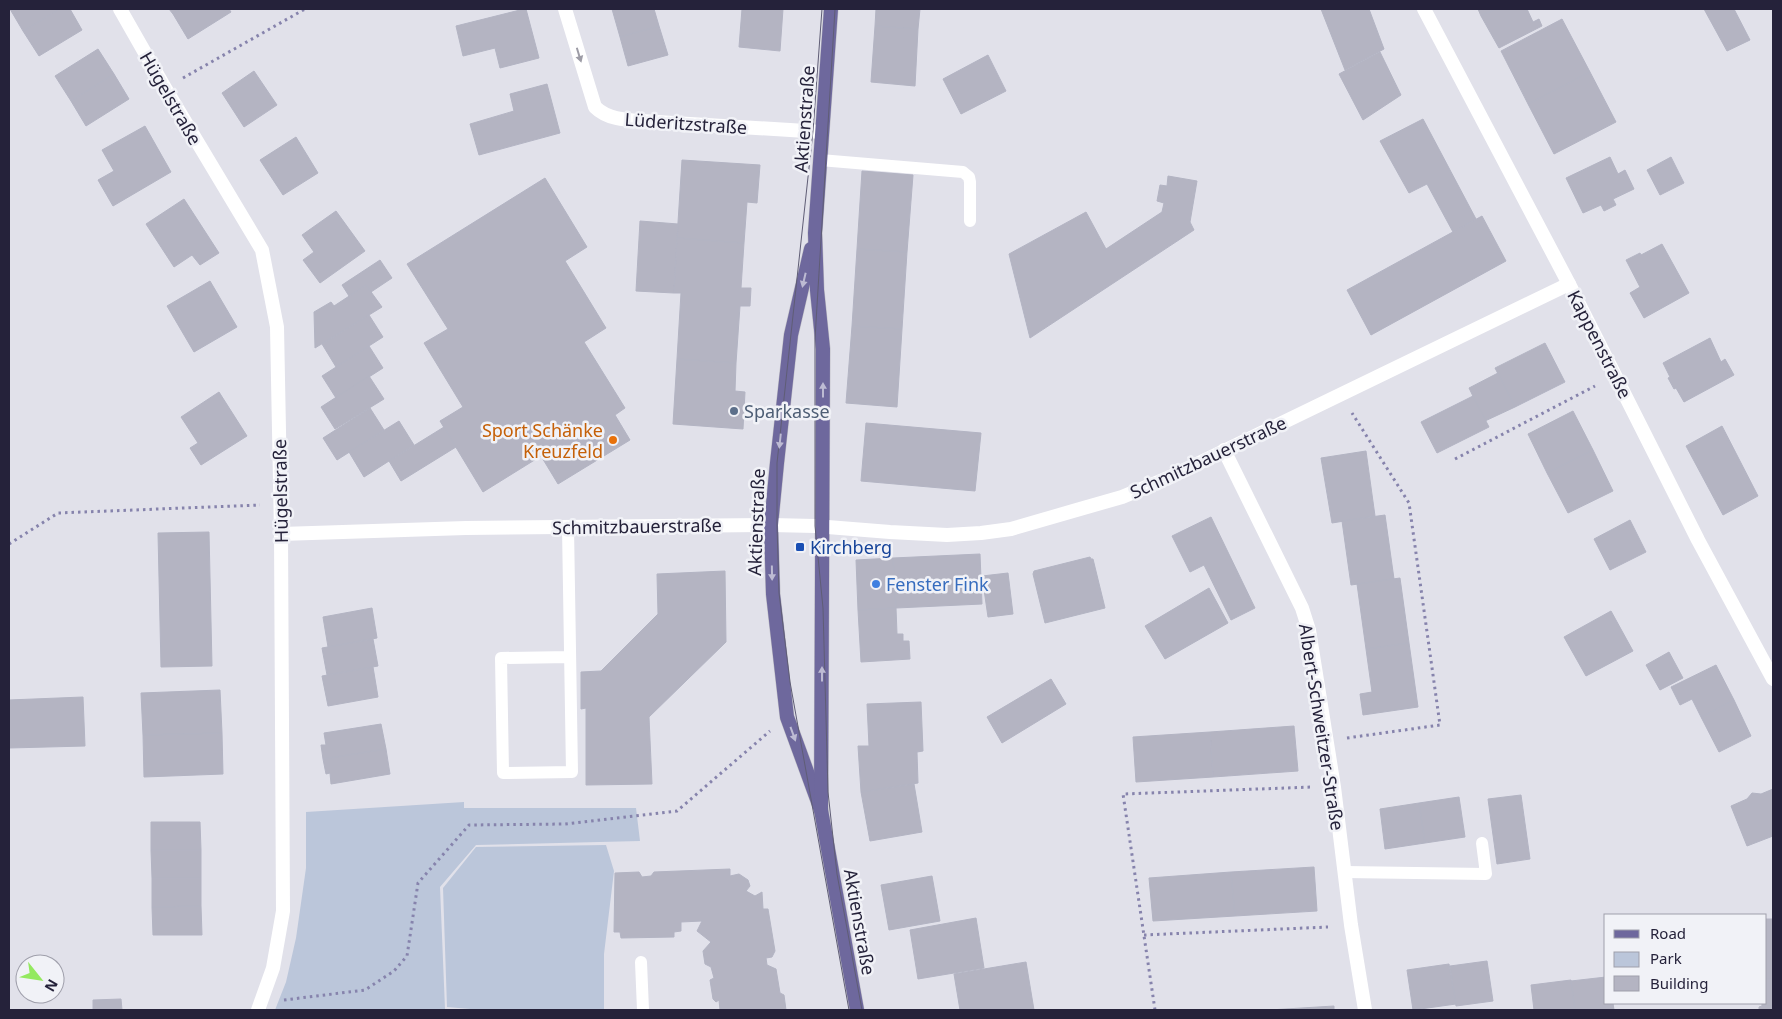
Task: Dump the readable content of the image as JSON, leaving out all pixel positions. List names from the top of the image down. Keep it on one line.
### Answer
{"streets":{"main road":["Aktienstraße"],"street":["Hügelstraße","Lüderitzstraße","Kappenstraße","Schmitzbauerstraße","Albert-Schweitzer-Straße"]},"crossings":[["Hügelstraße","Schmitzbauerstraße"],["Aktienstraße","Lüderitzstraße"],["Aktienstraße","Schmitzbauerstraße"],["Kappenstraße","Schmitzbauerstraße"],["Schmitzbauerstraße","Albert-Schweitzer-Straße"]],"one_way":["Lüderitzstraße"],"places":{"other":["Sparkasse","Sport Schänke Kreuzfeld","Fenster Fink"],"transit":["Kirchberg"]},"legend":["Road","Park","Building"],"north":"bottom right"}
